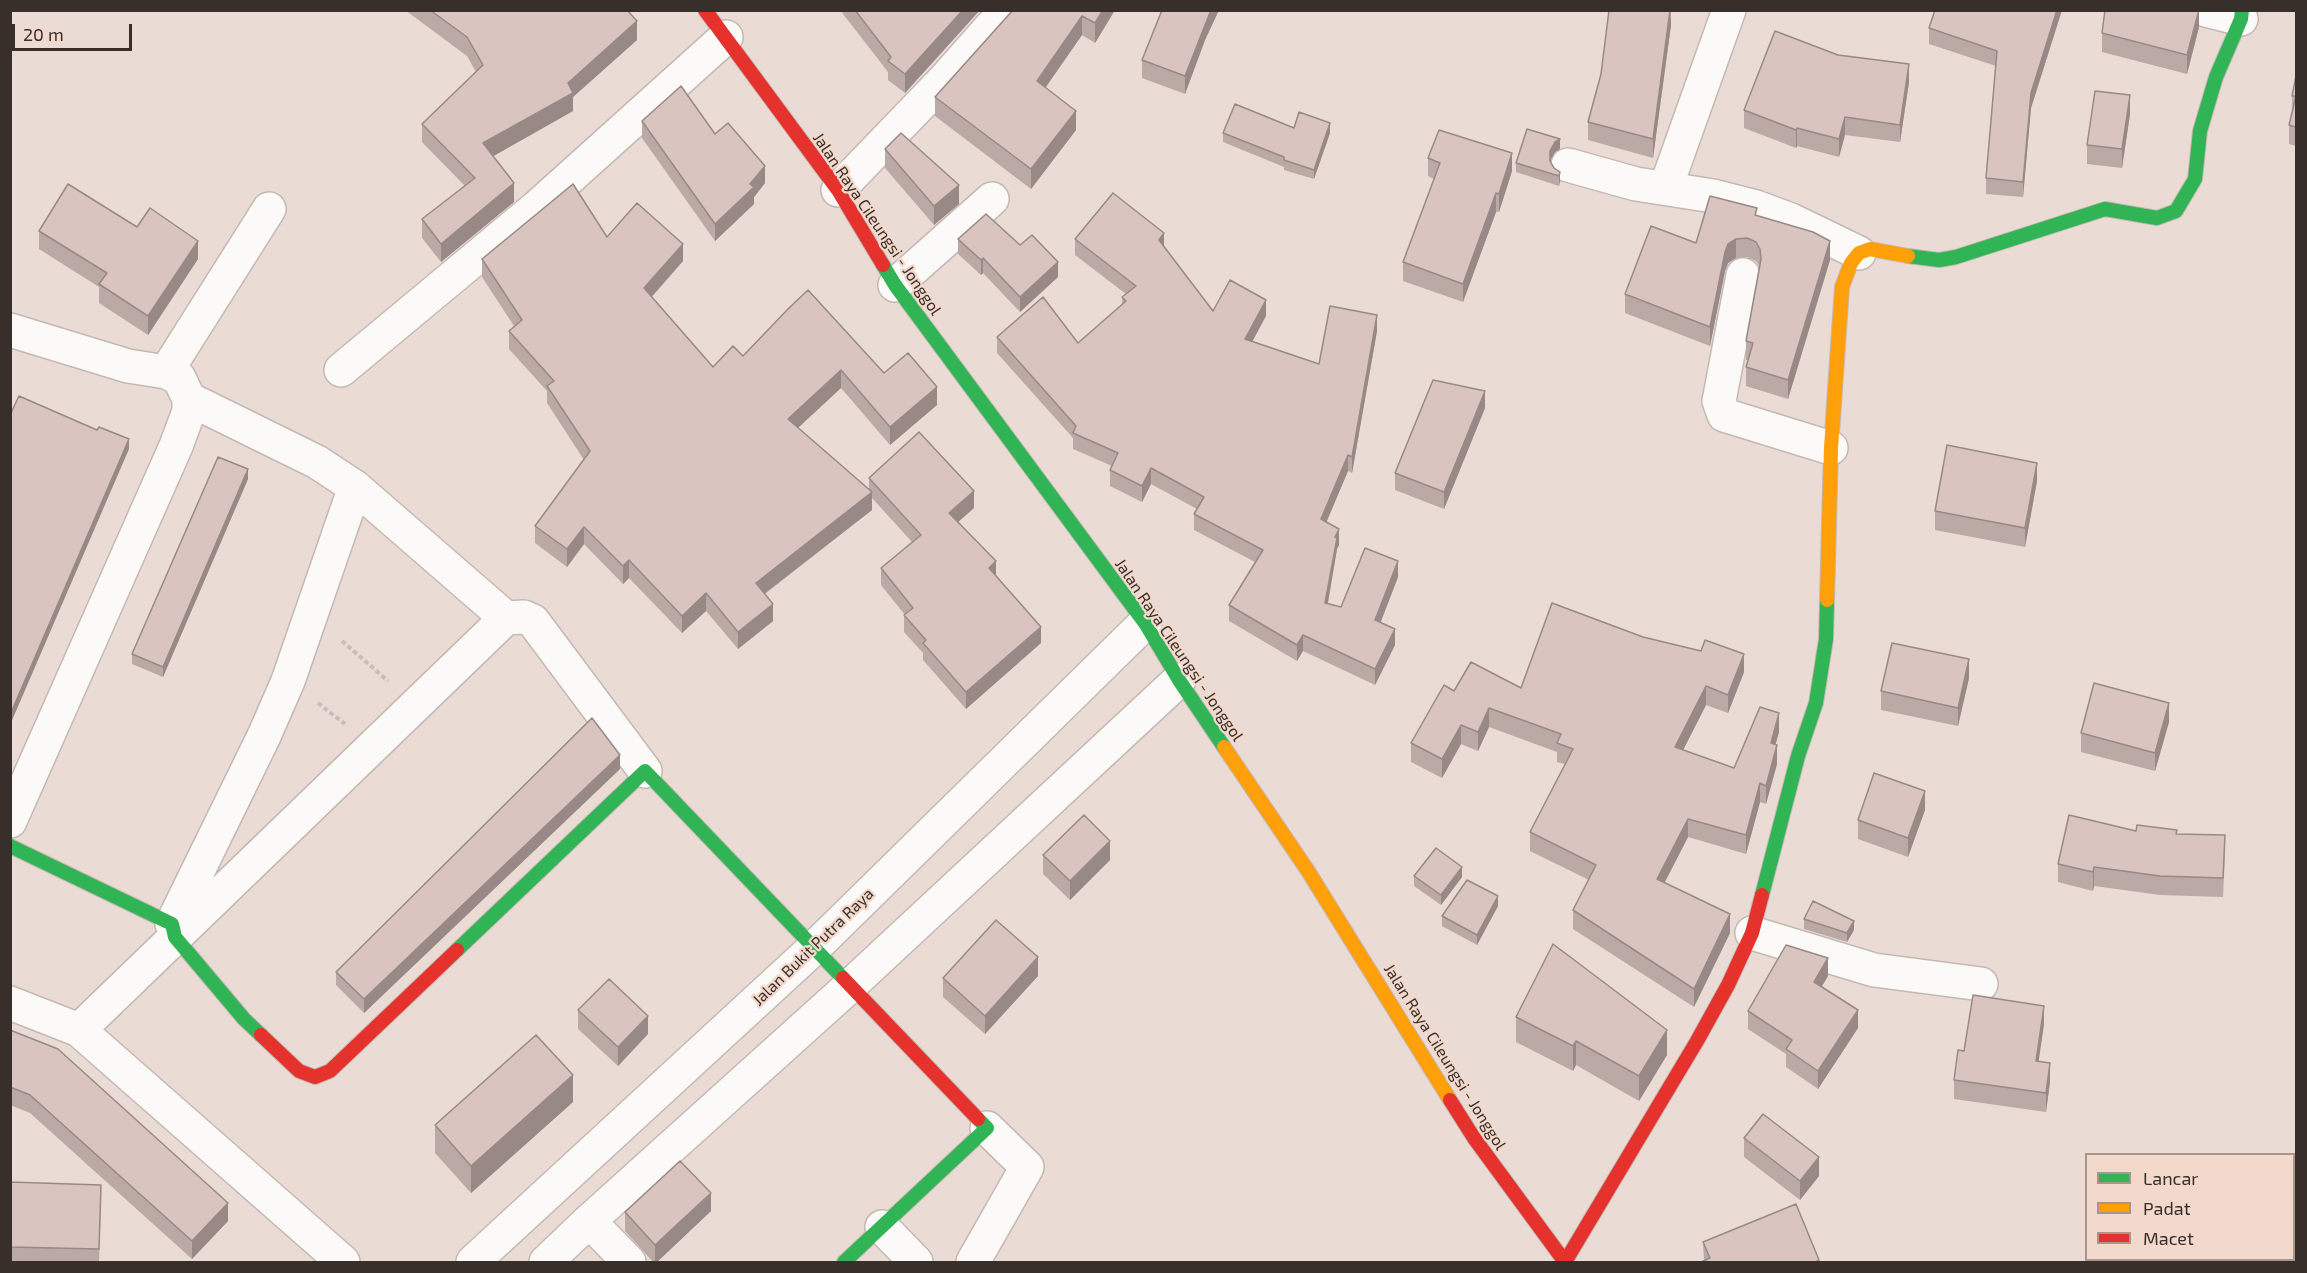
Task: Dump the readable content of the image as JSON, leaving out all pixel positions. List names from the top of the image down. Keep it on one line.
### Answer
{"streets":{"street":["Jalan Raya Cileungsi - Jonggol","Jalan Bukit Putra Raya"]},"crossings":[["Jalan Raya Cileungsi - Jonggol","Jalan Bukit Putra Raya"]],"legend":["Lancar","Padat","Macet"],"scale_bar":"20 m"}
